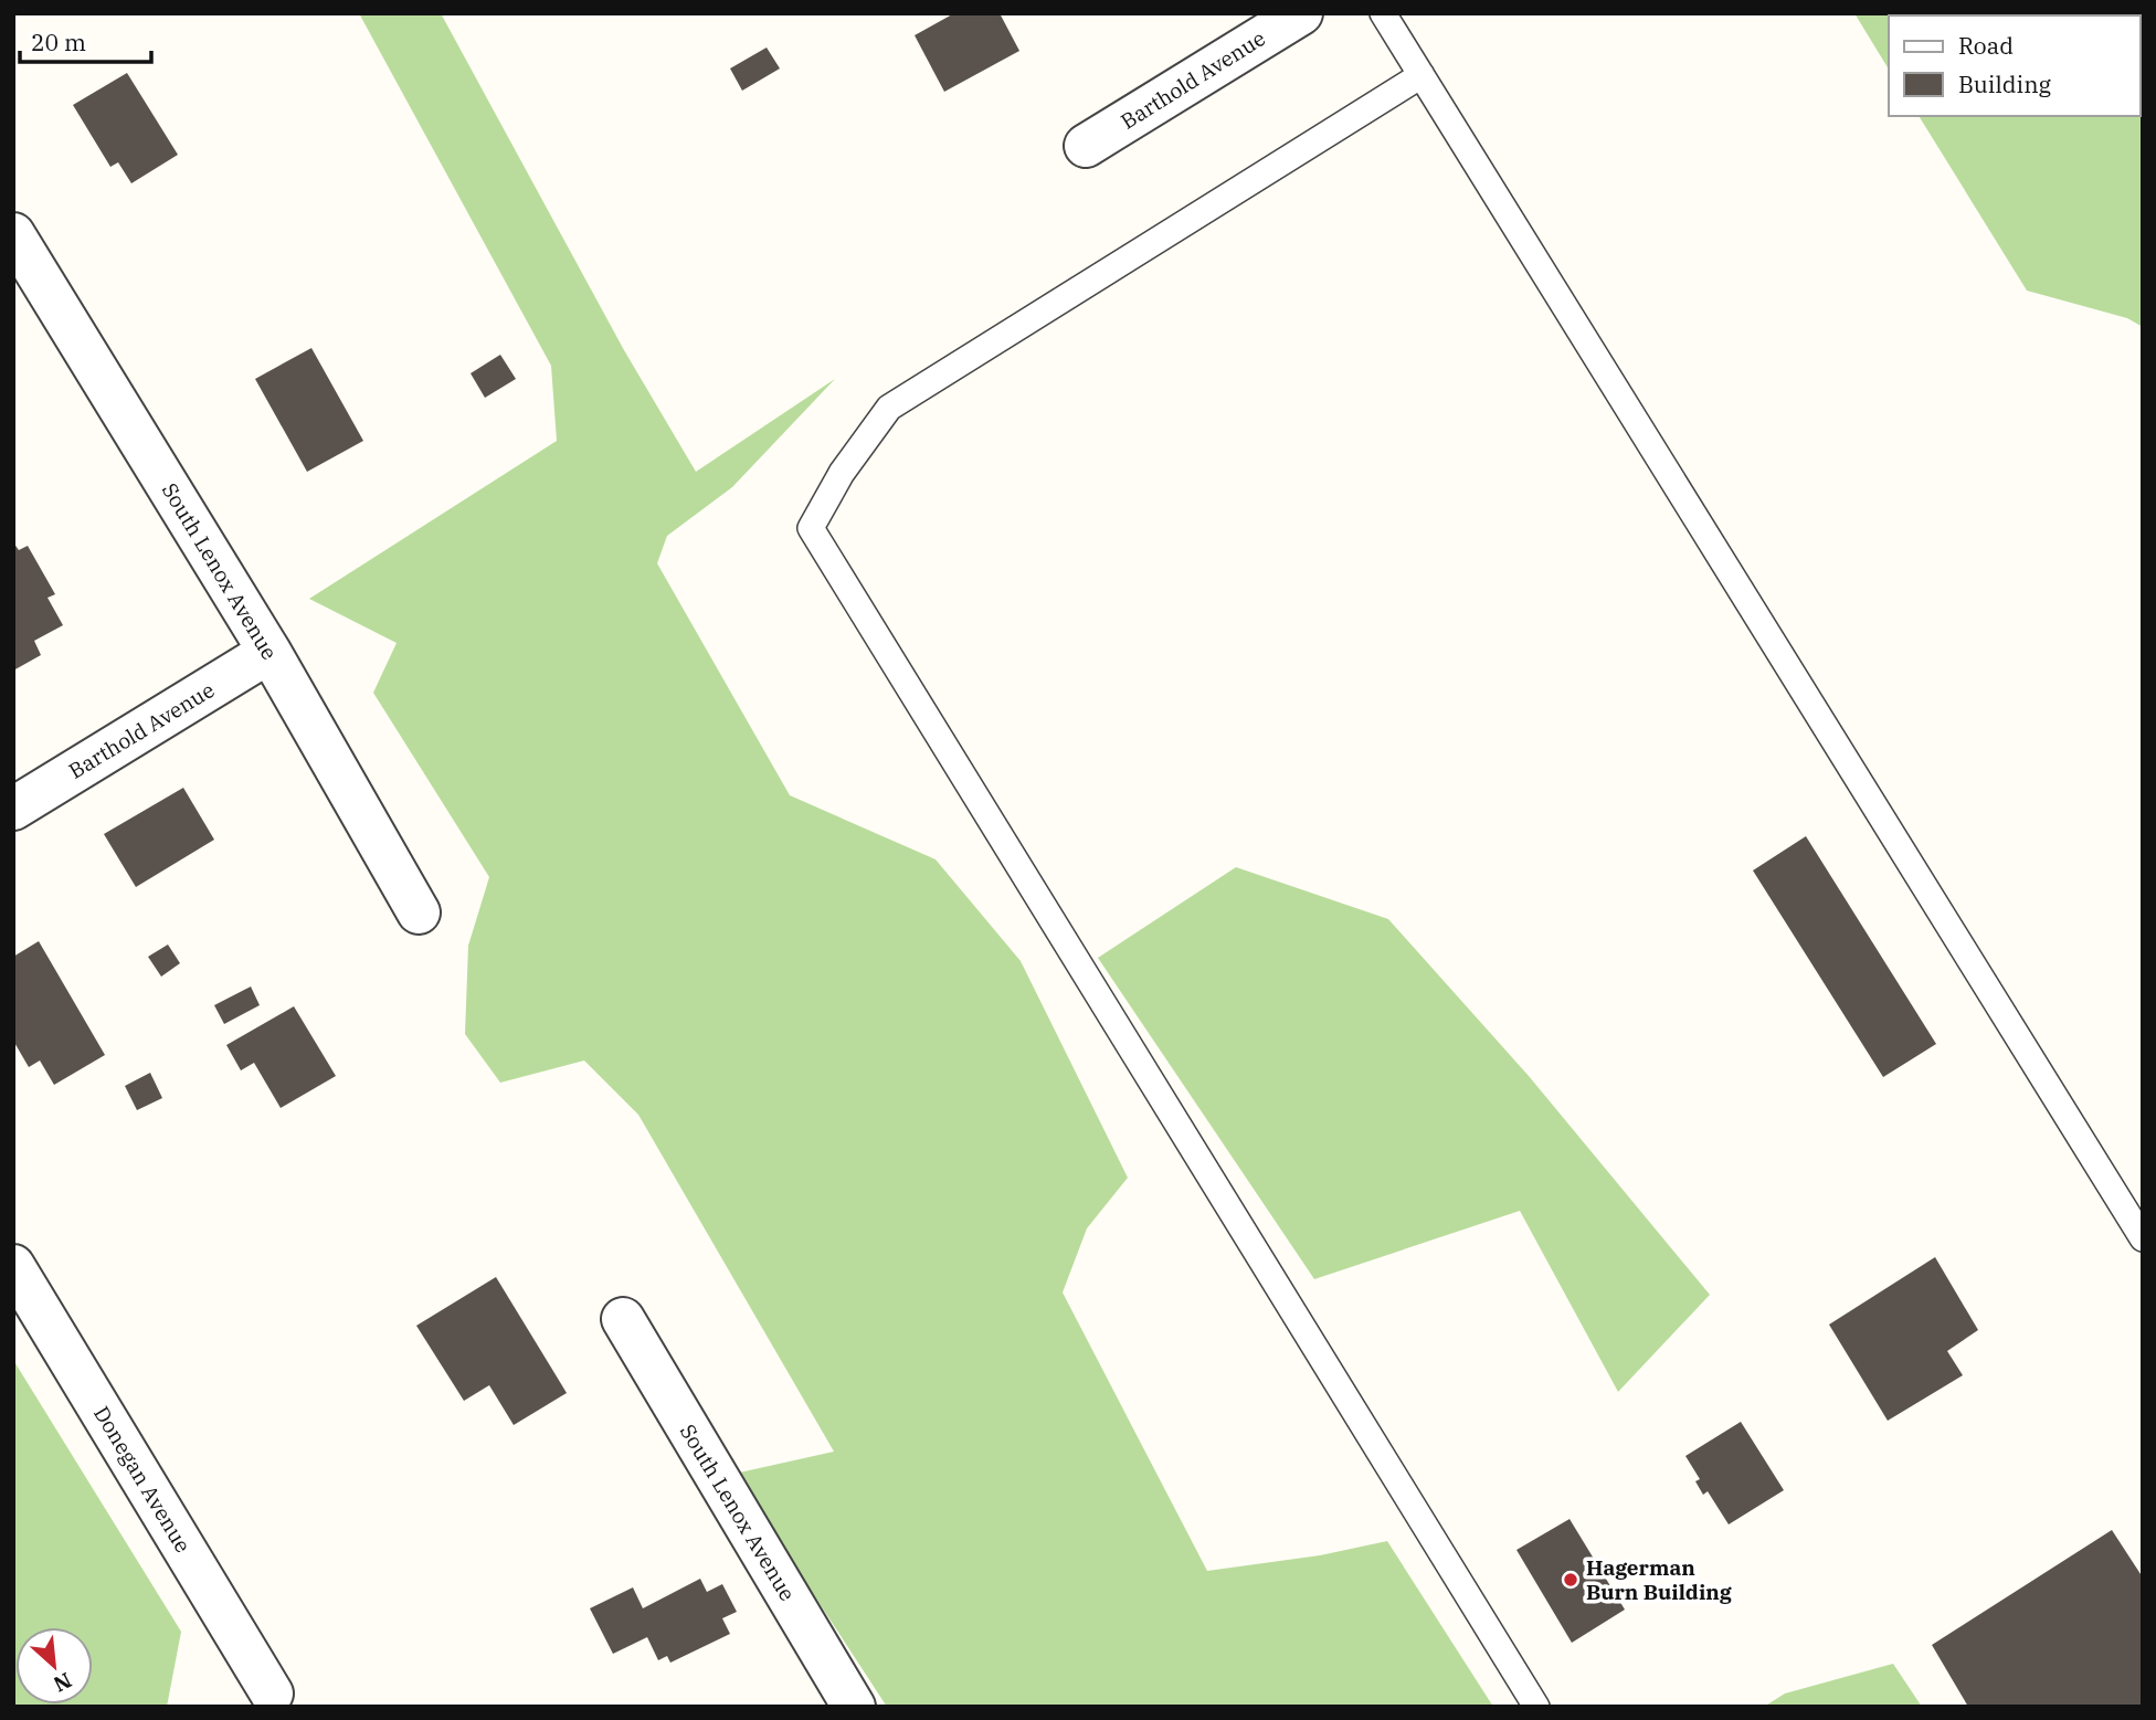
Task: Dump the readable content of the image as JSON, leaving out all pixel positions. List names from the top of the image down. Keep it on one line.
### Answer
{"streets":{"street":["Barthold Avenue","South Lenox Avenue","Donegan Avenue"]},"crossings":[["Barthold Avenue","South Lenox Avenue"]],"places":["Hagerman Burn Building"],"legend":["Road","Building"],"scale_bar":"20 m","north":"bottom right"}
